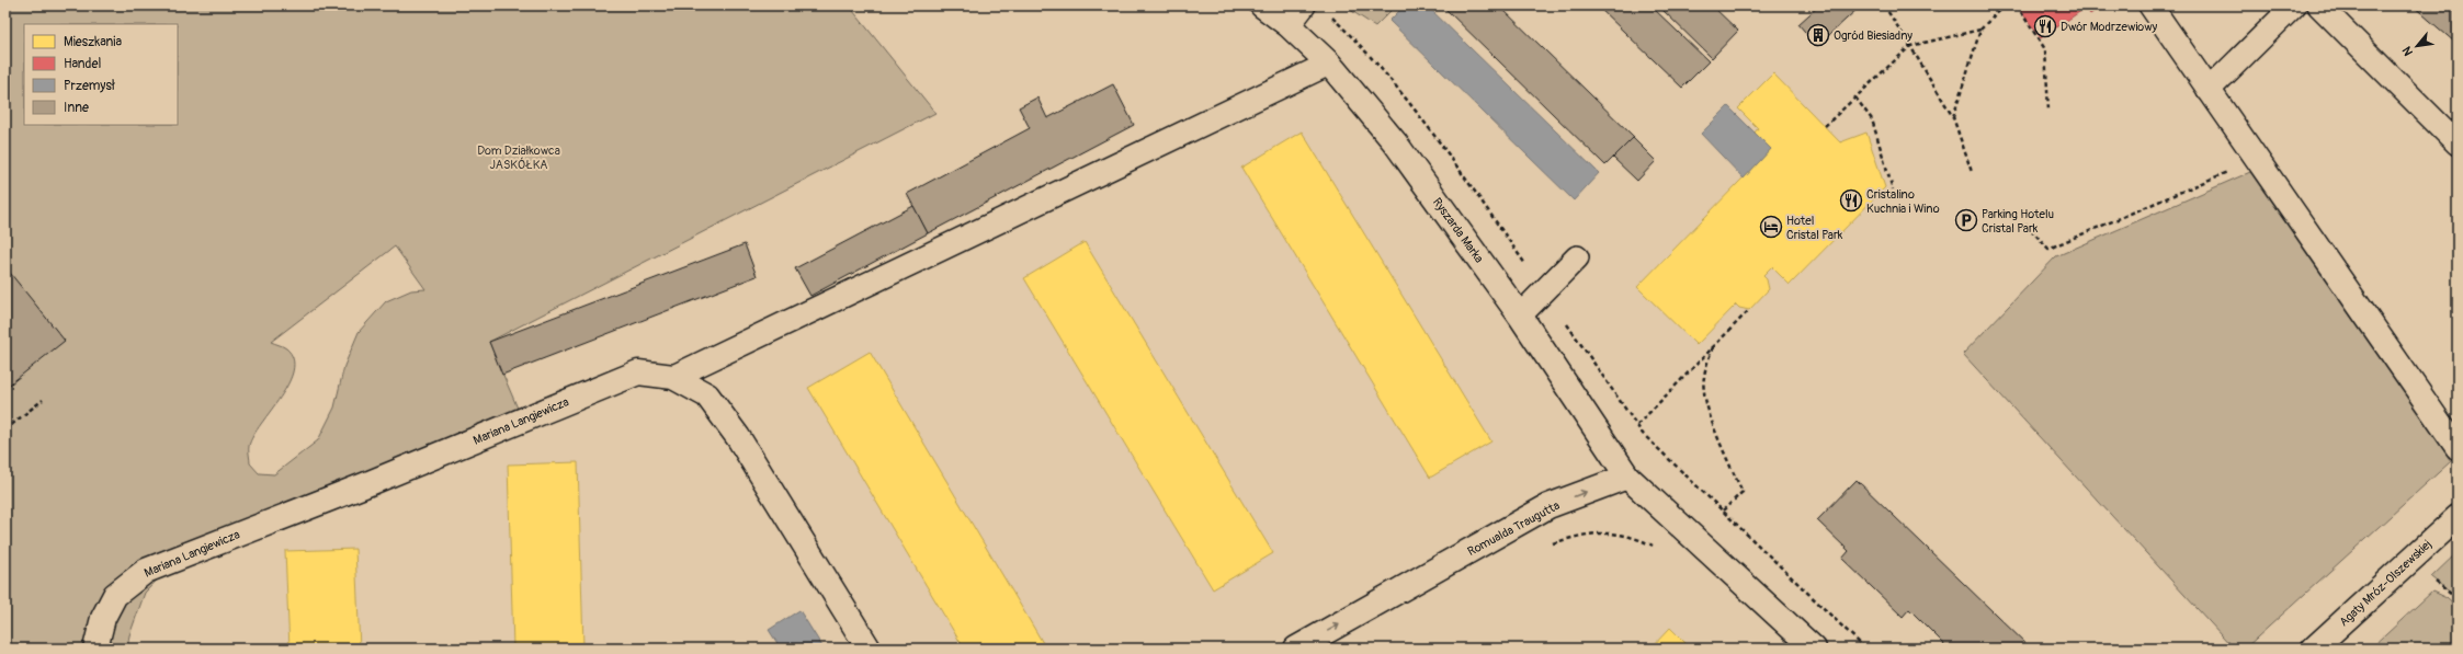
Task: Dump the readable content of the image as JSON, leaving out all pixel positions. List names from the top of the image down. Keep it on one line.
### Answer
{"streets":{"street":["Ryszarda Marka","Mariana Langiewicza","Romualda Traugutta","Agaty Mróz-Olszewskiej"]},"crossings":[["Ryszarda Marka","Romualda Traugutta"]],"one_way":["Romualda Traugutta"],"parks":["Dom Działkowca JASKÓŁKA"],"places":{"restaurant":["Dwór Modrzewiowy","Cristalino Kuchnia i Wino"],"building":["Ogród Biesiadny"],"parking":["Parking Hotelu Cristal Park"],"hotel":["Hotel Cristal Park"]},"legend":["Mieszkania","Handel","Przemysł","Inne"],"north":"bottom left"}
